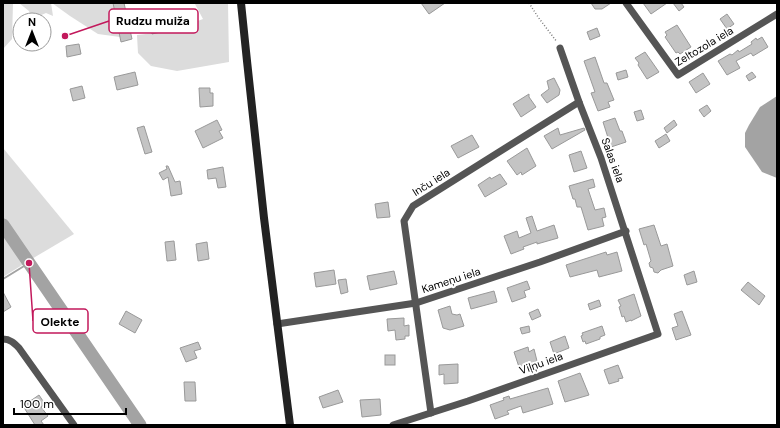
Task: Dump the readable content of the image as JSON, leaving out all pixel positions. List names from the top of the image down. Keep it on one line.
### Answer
{"streets":{"street":["Zeltozola iela","Salas iela","Inču iela","Kameņu iela","Viļņu iela"]},"crossings":[["Salas iela","Inču iela"],["Salas iela","Kameņu iela"],["Salas iela","Viļņu iela"],["Inču iela","Kameņu iela"],["Inču iela","Viļņu iela"]],"places":["Rudzu muiža","Olekte"],"scale_bar":"100 m","north":"top"}
